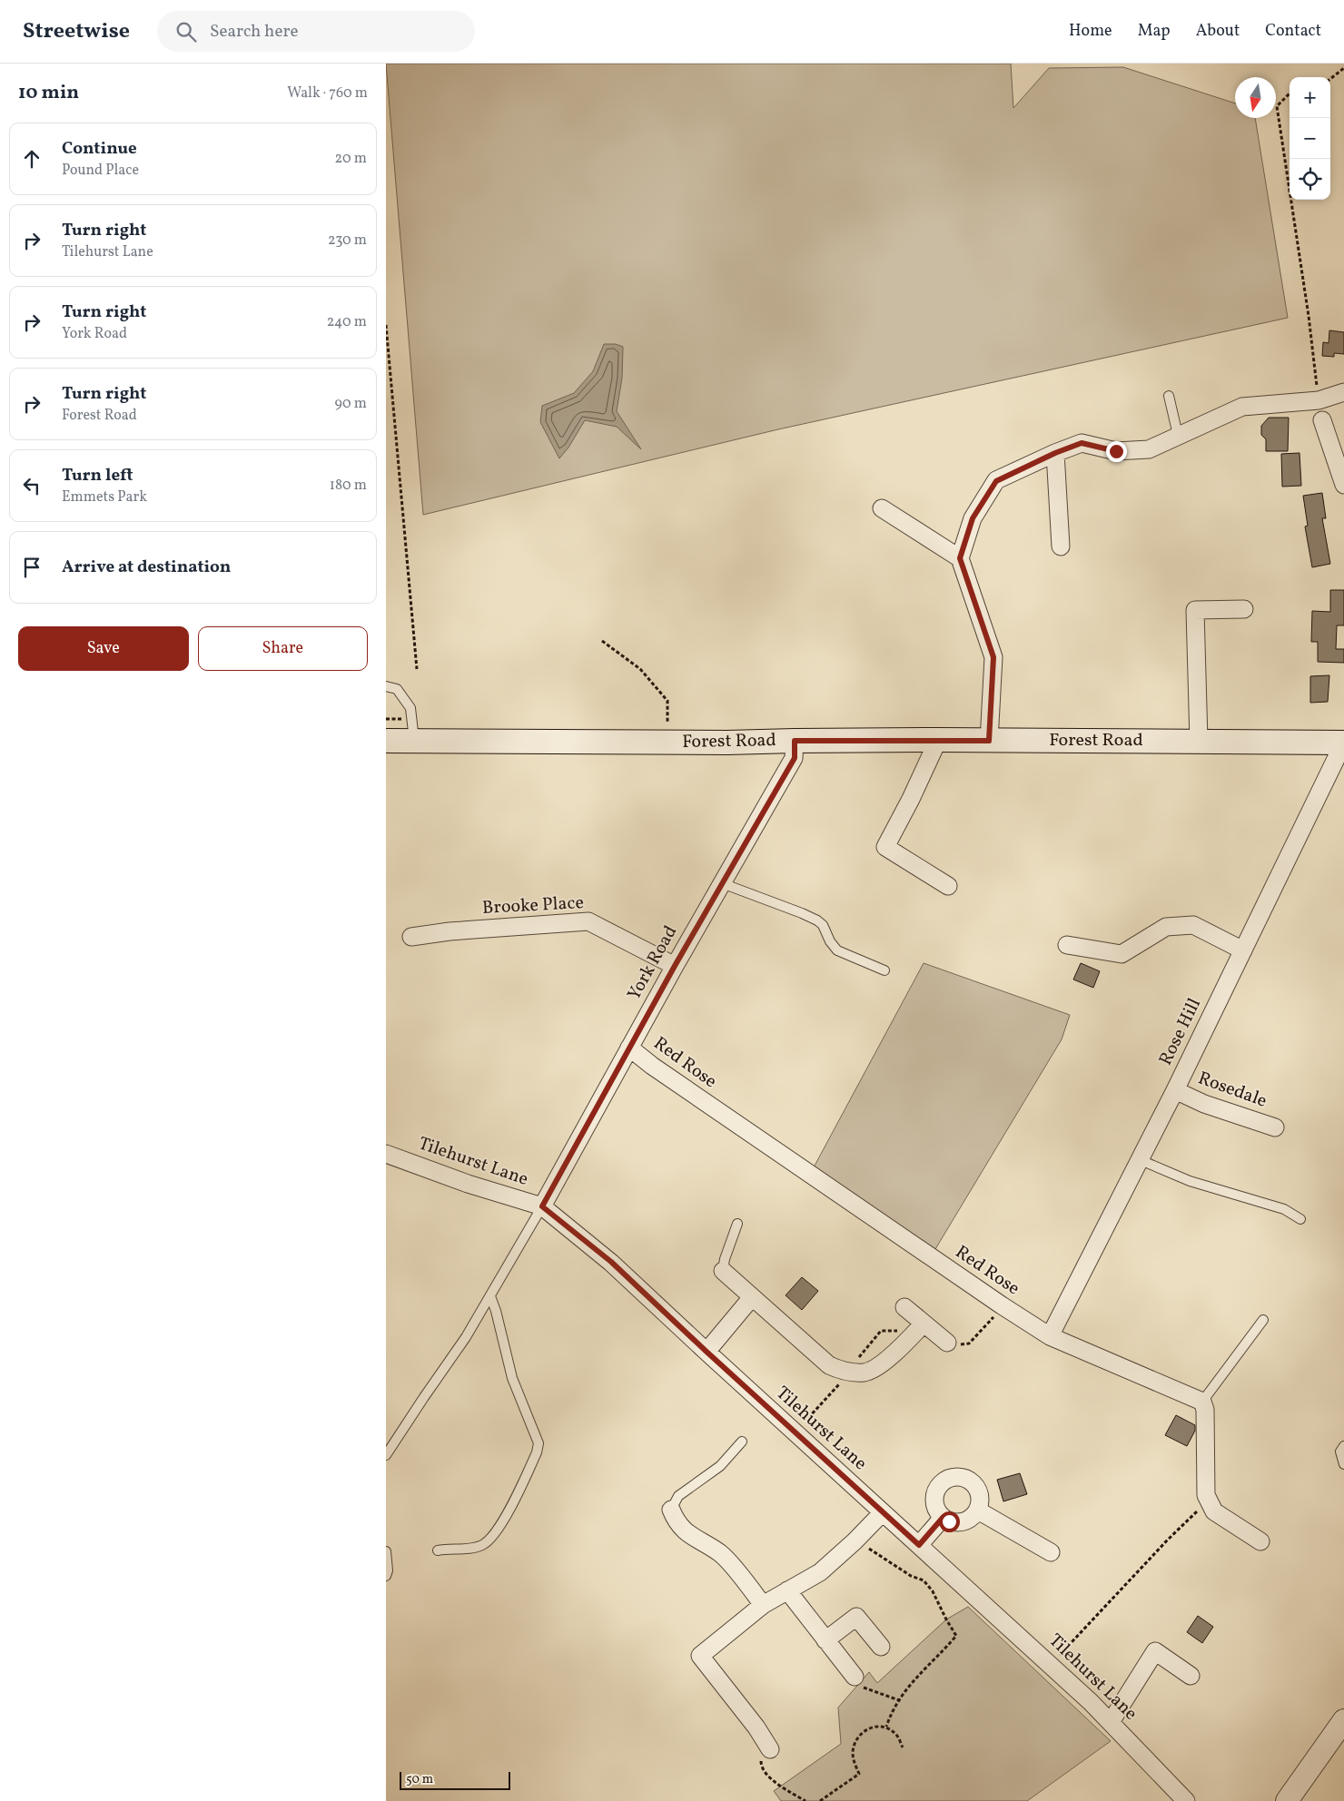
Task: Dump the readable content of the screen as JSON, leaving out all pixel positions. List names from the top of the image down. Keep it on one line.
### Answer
{"streets":{"main road":["Forest Road"],"street":["Brooke Place","York Road","Rose Hill","Red Rose","Rosedale","Tilehurst Lane"]},"crossings":[["Forest Road","York Road"],["Forest Road","Rose Hill"],["Brooke Place","York Road"],["York Road","Red Rose"],["York Road","Tilehurst Lane"],["Rose Hill","Red Rose"],["Rose Hill","Rosedale"]],"scale_bar":"50 m","north":"bottom","page":{"header":"Streetwise","search":"Search here","nav":["Home","Map","About","Contact"],"heading":["10 min","Walk · 760 m"],"map_buttons":["+","−"],"list":[["Continue","Pound Place","20 m"],["Turn right","Tilehurst Lane","230 m"],["Turn right","York Road","240 m"],["Turn right","Forest Road","90 m"],["Turn left","Emmets Park","180 m"],"Arrive at destination"],"buttons":["Save","Share"],"scale":"50 m"}}
